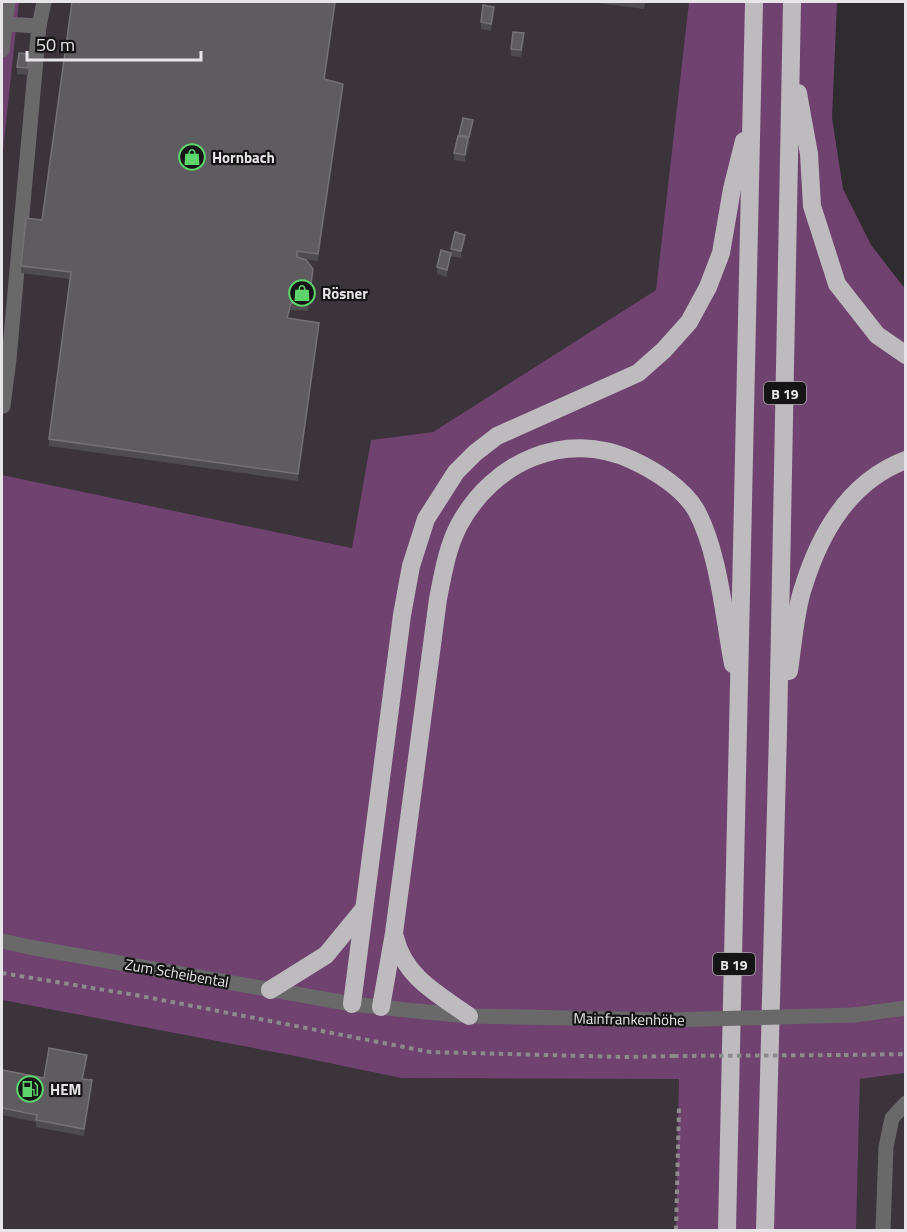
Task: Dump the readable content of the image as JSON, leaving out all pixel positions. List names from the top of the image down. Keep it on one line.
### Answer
{"streets":{"highway":["B 19"],"street":["Zum Scheibental","Mainfrankenhöhe"]},"crossings":[["Zum Scheibental","Mainfrankenhöhe"]],"places":{"shop":["Hornbach","Rösner"],"fuel station":["HEM"]},"scale_bar":"50 m"}
